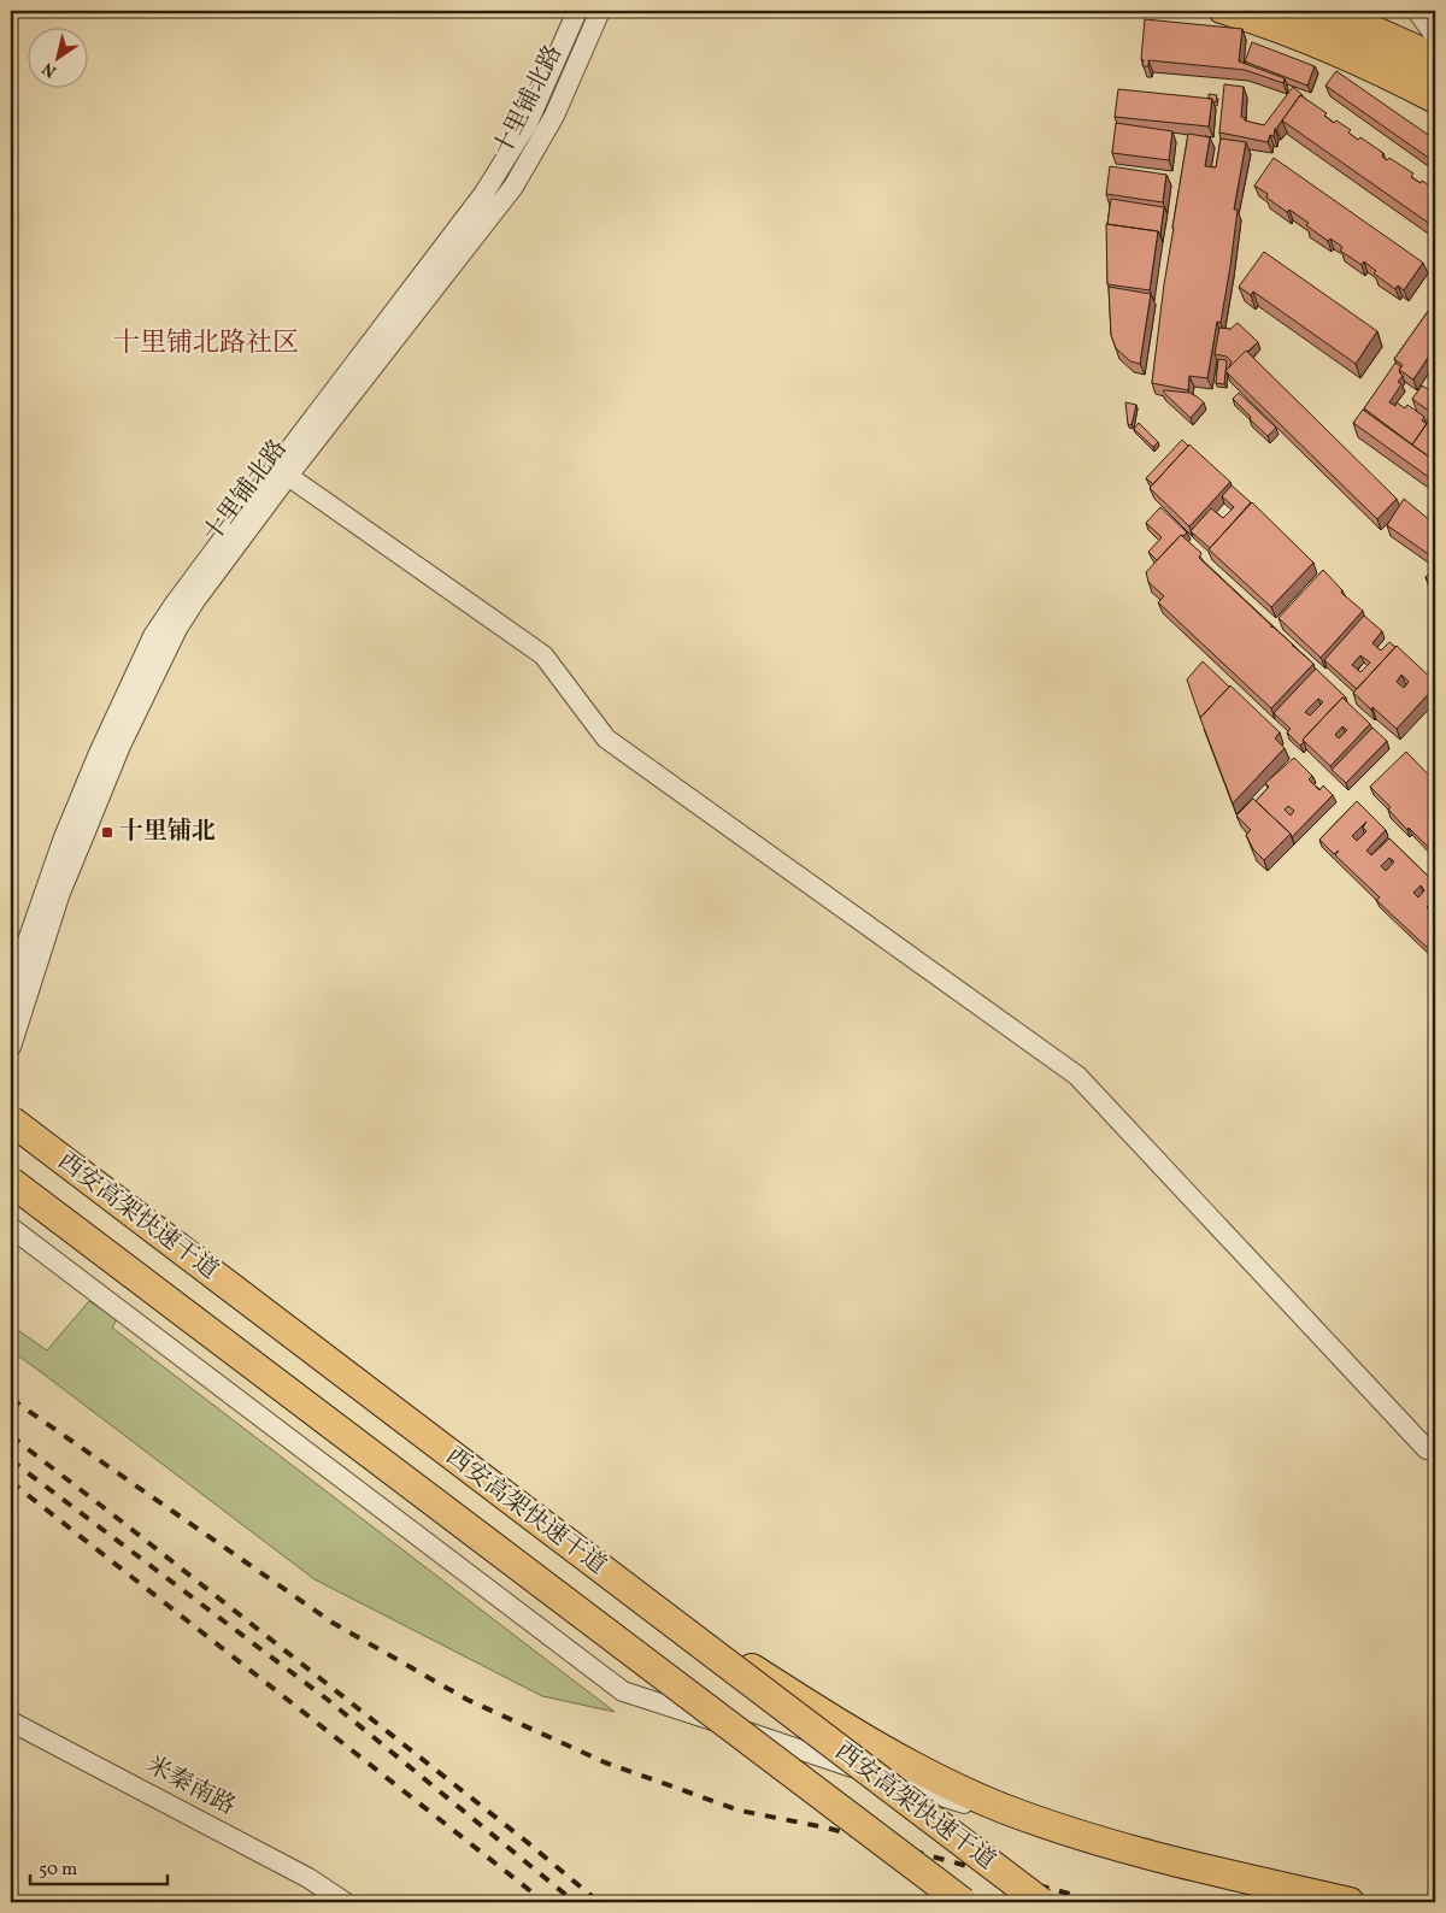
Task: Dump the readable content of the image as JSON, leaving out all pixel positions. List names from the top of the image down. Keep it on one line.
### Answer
{"streets":{"highway":["西安高架快速干道"],"street":["十里铺北路","米秦南路"]},"districts":["十里铺北路社区"],"places":{"transit":["十里铺北"]},"scale_bar":"50 m","north":"bottom left"}
